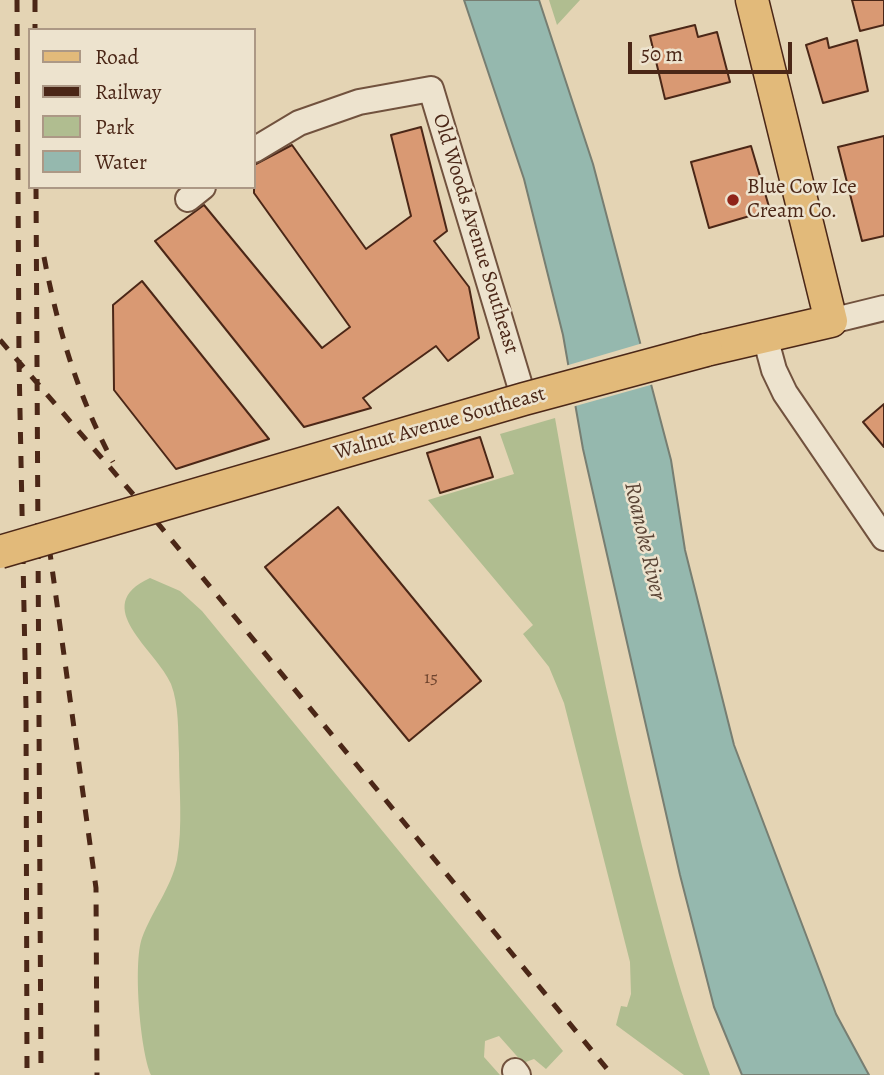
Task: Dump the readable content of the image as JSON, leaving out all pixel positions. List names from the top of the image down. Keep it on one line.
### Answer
{"streets":{"main road":["Walnut Avenue Southeast"],"street":["Old Woods Avenue Southeast"]},"crossings":[["Old Woods Avenue Southeast","Walnut Avenue Southeast"]],"water":["Roanoke River"],"places":["Blue Cow Ice Cream Co."],"house_numbers":["15"],"legend":["Road","Railway","Park","Water"],"scale_bar":"50 m"}
